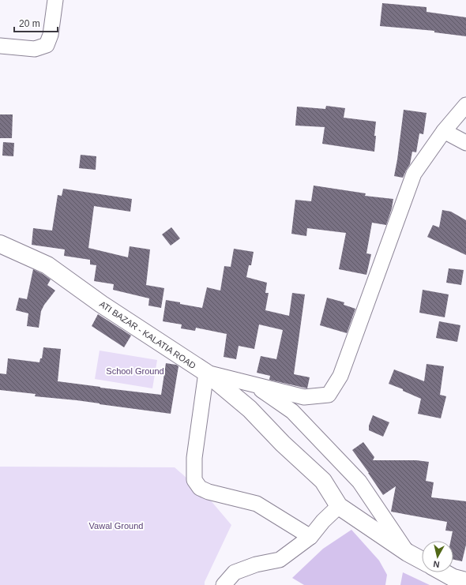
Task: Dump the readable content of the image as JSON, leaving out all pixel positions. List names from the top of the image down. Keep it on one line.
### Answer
{"streets":{"main road":["ATI BAZAR - KALATIA ROAD"]},"parks":["School Ground","Vawal Ground"],"scale_bar":"20 m","north":"bottom"}
